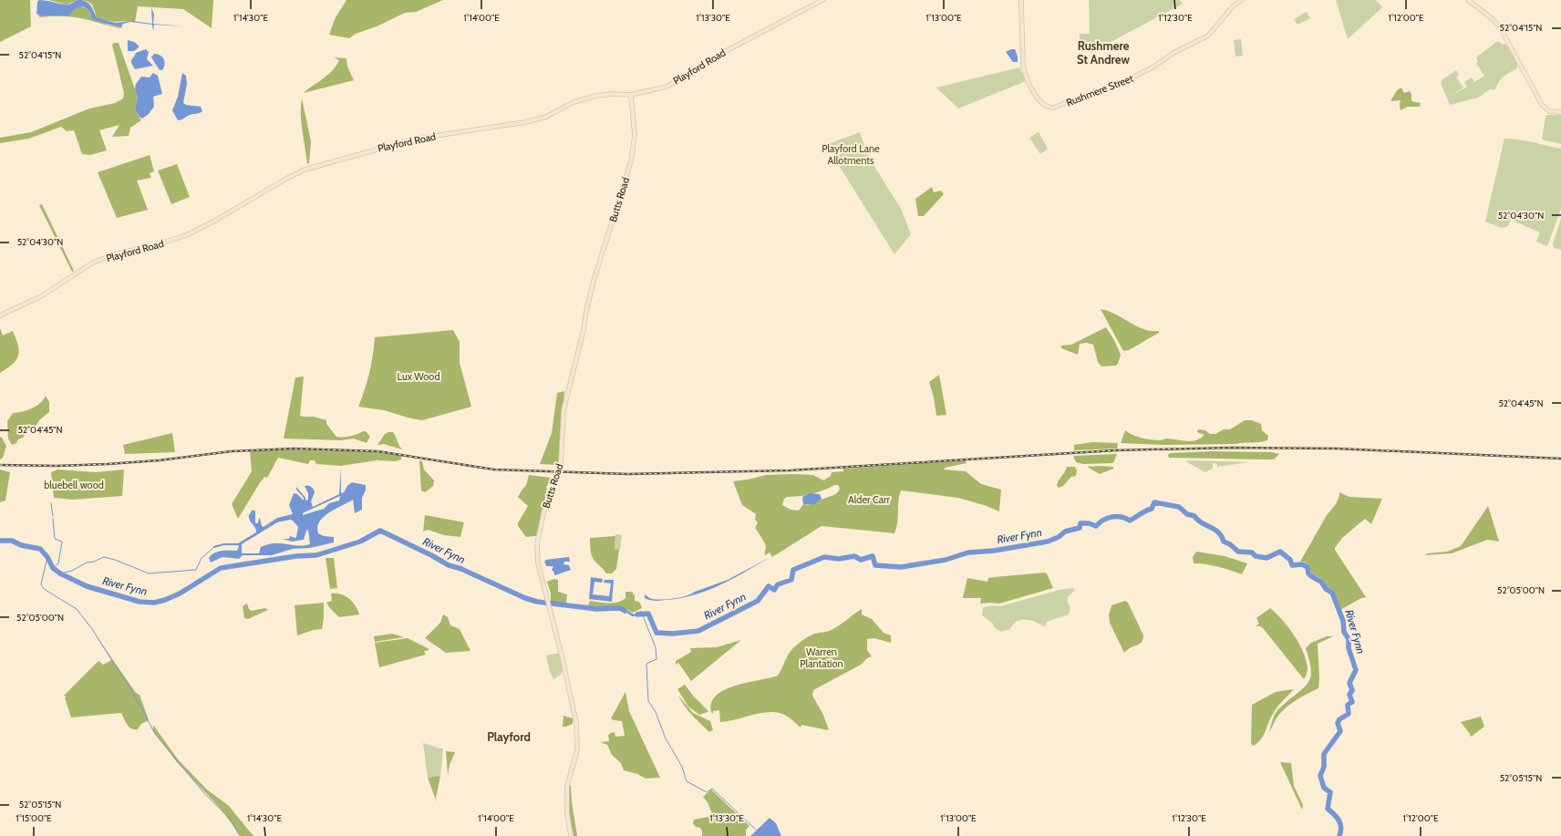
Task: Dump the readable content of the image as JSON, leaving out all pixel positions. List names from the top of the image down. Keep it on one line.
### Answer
{"streets":{"street":["Playford Road","Rushmere Street","Butts Road"]},"crossings":[["Playford Road","Butts Road"]],"districts":["Rushmere St Andrew","Playford"],"water":["River Fynn"],"parks":["Playford Lane Allotments","Lux Wood","bluebell wood","Alder Carr","Warren Plantation"],"coordinates":["1°14'30\"E","1°14'00\"E","1°13'30\"E","1°13'00\"E","1°12'30\"E","1°12'00\"E","52°04'15\"N","52°04'30\"N","52°04'45\"N","52°05'00\"N","52°05'15\"N","1°15'00\"E"]}
